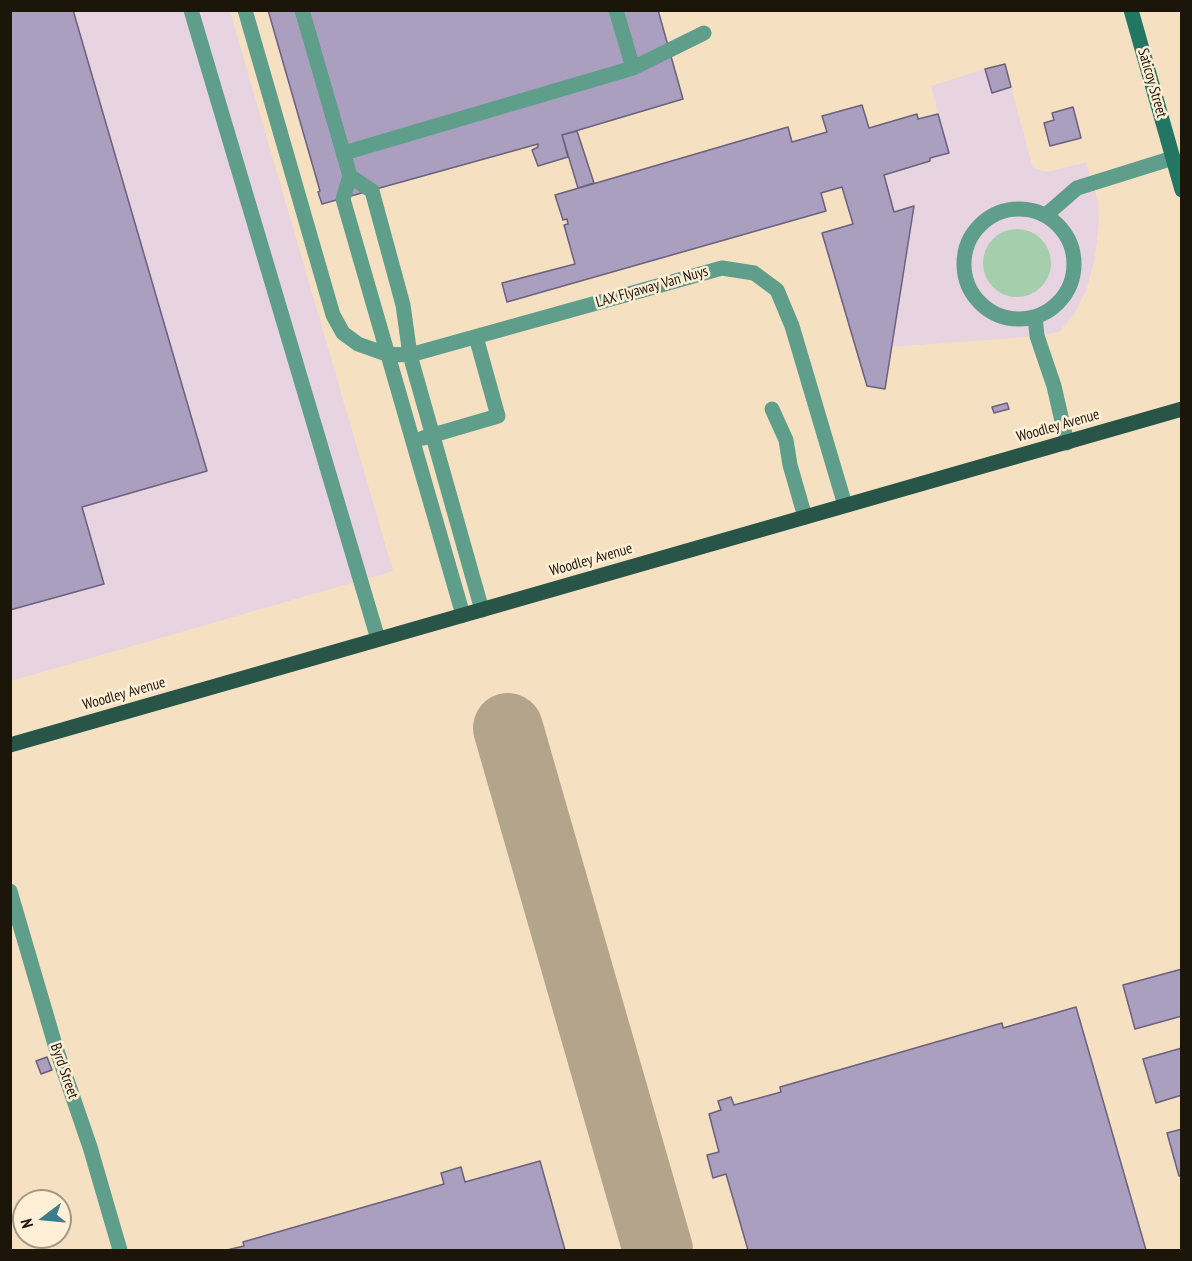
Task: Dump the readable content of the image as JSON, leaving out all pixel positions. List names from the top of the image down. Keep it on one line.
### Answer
{"streets":{"main road":["Saticoy Street","Woodley Avenue"],"street":["LAX Flyaway Van Nuys","Byrd Street"]},"crossings":[["LAX Flyaway Van Nuys","Woodley Avenue"]],"north":"left"}
